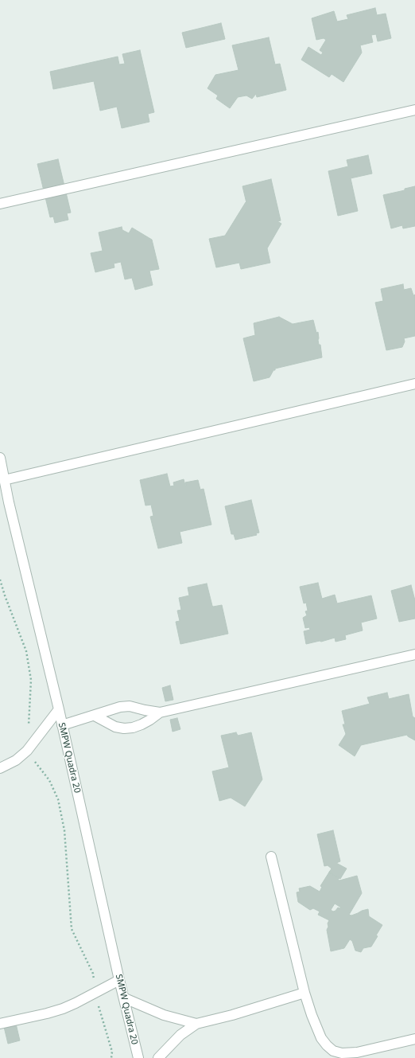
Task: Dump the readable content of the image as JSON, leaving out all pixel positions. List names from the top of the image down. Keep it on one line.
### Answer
{"streets":{"street":["SMPW Quadra 20"]}}
